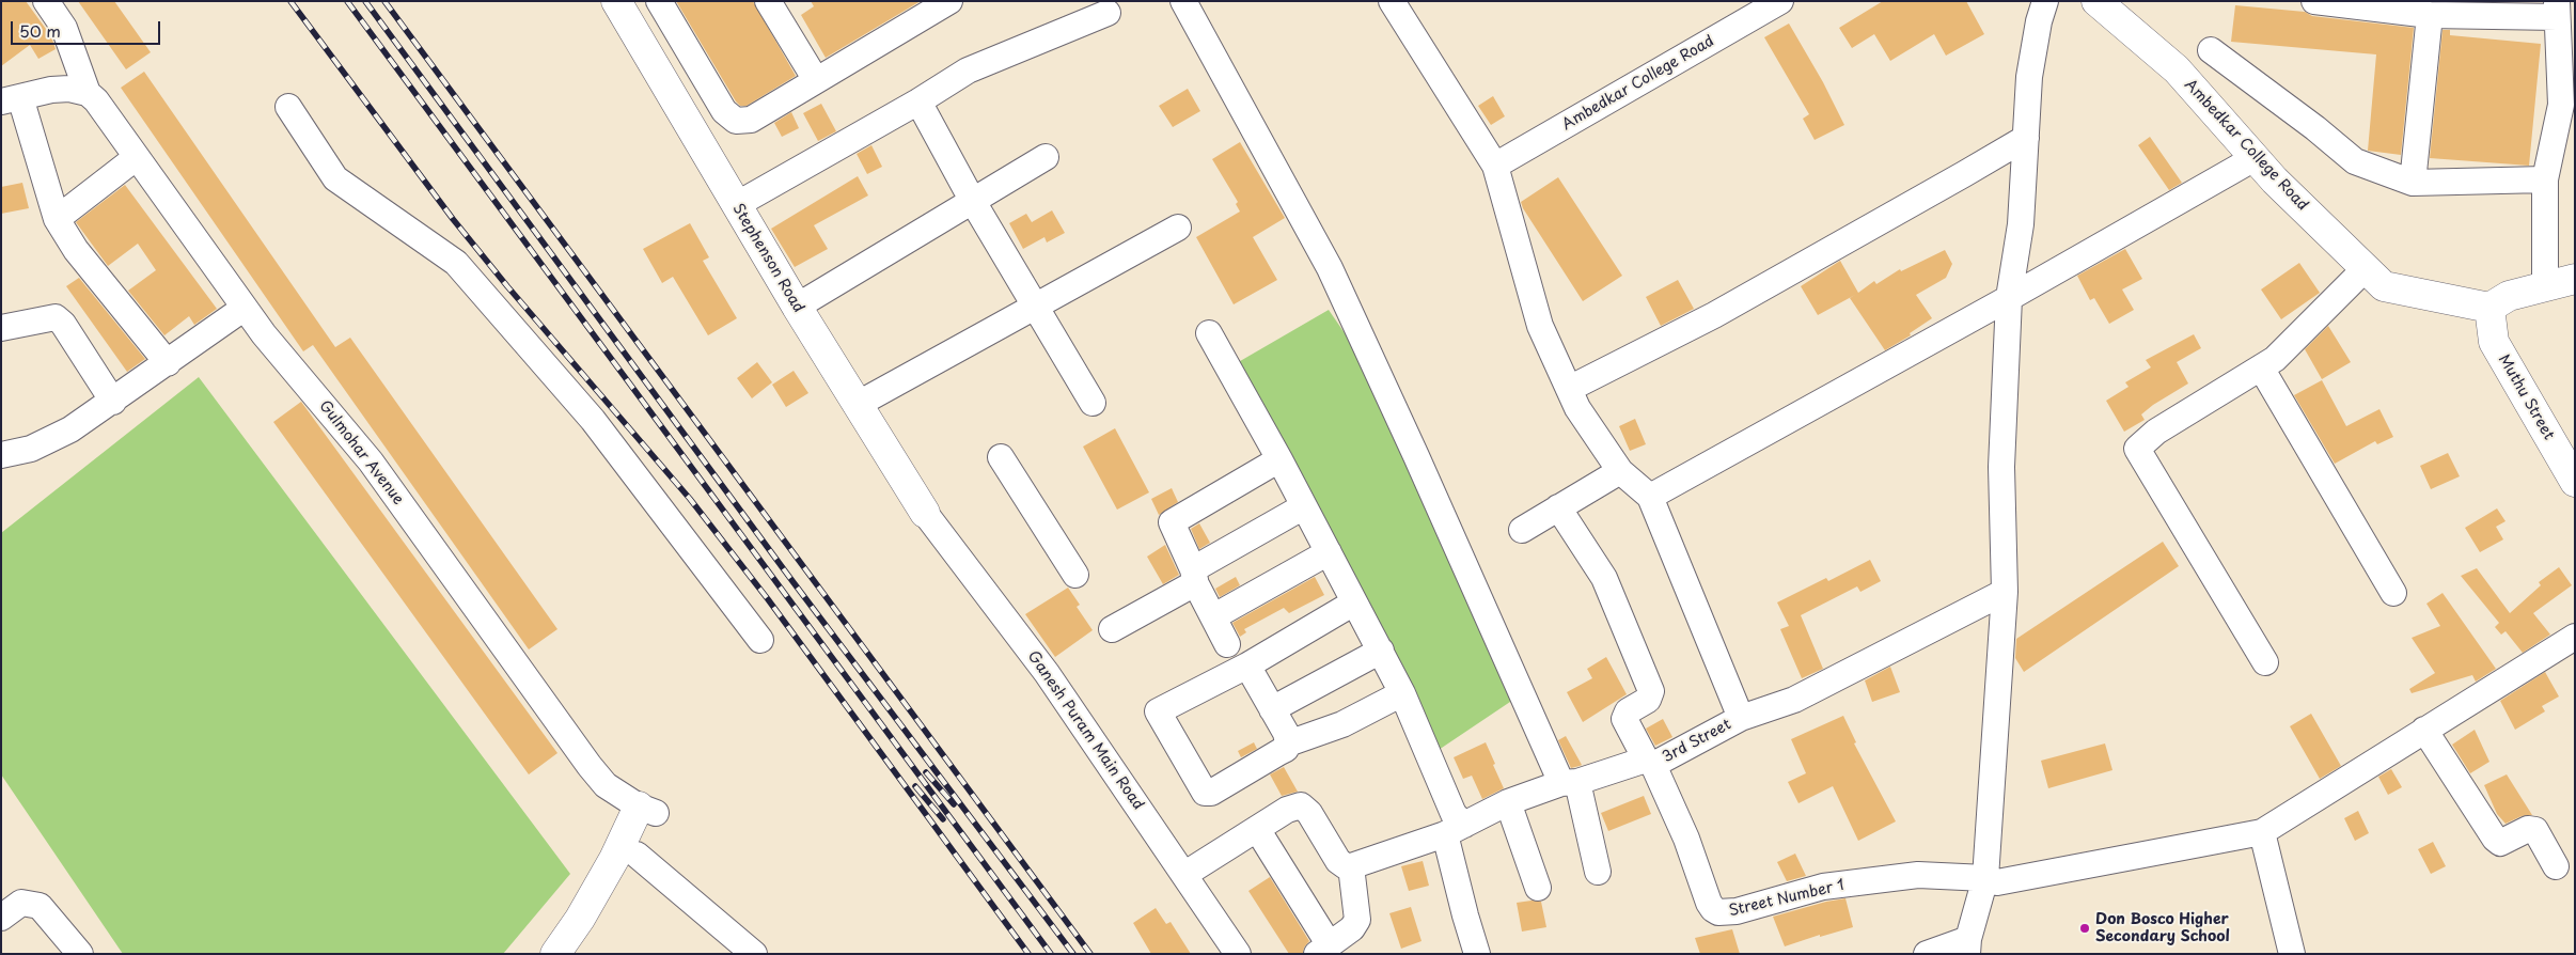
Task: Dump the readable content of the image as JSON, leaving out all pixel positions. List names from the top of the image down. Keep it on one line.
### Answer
{"streets":{"main road":["Ambedkar College Road","Stephenson Road","Muthu Street"],"street":["Gulmohar Avenue","Ganesh Puram Main Road","3rd Street","Street Number 1"]},"crossings":[["Ambedkar College Road","Muthu Street"],["Stephenson Road","Ganesh Puram Main Road"],["3rd Street","Street Number 1"]],"places":["Don Bosco Higher Secondary School"],"scale_bar":"50 m"}
